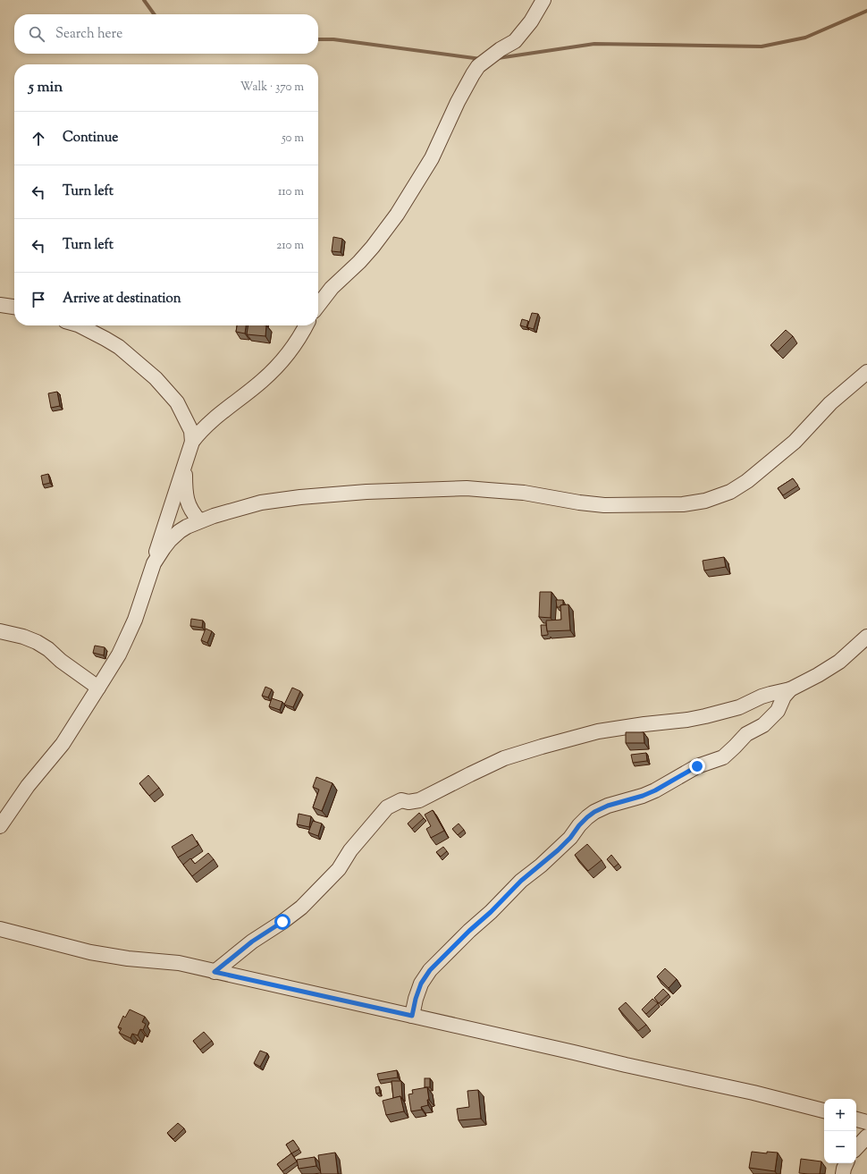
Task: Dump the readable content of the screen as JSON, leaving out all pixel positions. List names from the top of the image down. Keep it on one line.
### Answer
{"page":{"search":"Search here","heading":["5 min","Walk · 370 m"],"list":[["Continue","50 m"],["Turn left","110 m"],["Turn left","210 m"],"Arrive at destination"],"map_buttons":["+","−"]}}
